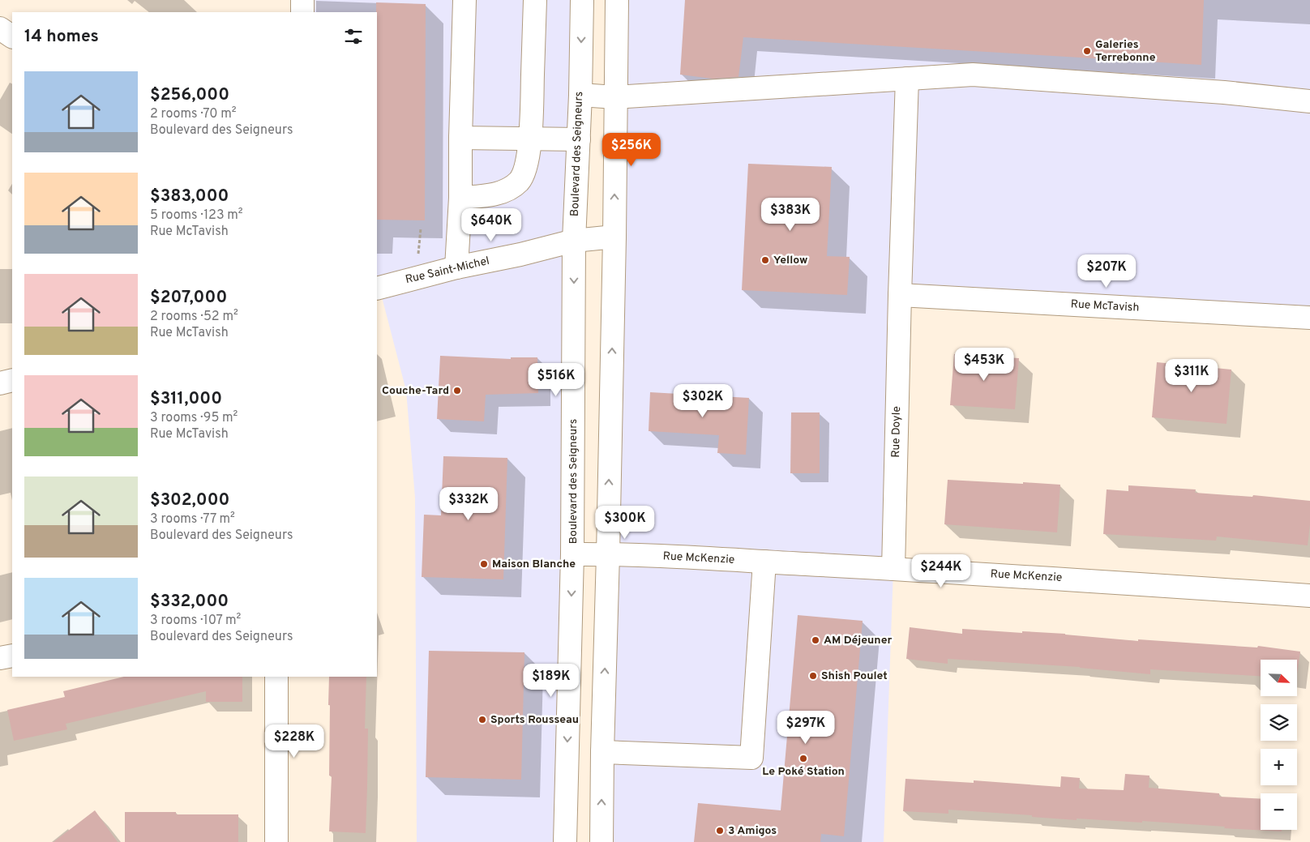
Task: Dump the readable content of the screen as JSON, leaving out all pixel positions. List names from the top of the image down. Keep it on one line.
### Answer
{"streets":{"street":["Boulevard des Seigneurs","Rue Saint-Michel","Rue McTavish","Rue Doyle","Rue McKenzie"]},"crossings":[["Boulevard des Seigneurs","Rue Saint-Michel"],["Boulevard des Seigneurs","Rue McKenzie"],["Rue McTavish","Rue Doyle"],["Rue Doyle","Rue McKenzie"]],"places":["Galeries Terrebonne","Yellow","Couche-Tard","Maison Blanche","AM Déjeuner","Shish Poulet","Sports Rousseau","Le Poké Station","3 Amigos"],"north":"bottom right","page":{"heading":"14 homes","list":[{"name":"$256,000","note":"2 rooms · 70 m² · Boulevard des Seigneurs"},{"name":"$383,000","note":"5 rooms · 123 m² · Rue McTavish"},{"name":"$207,000","note":"2 rooms · 52 m² · Rue McTavish"},{"name":"$311,000","note":"3 rooms · 95 m² · Rue McTavish"},{"name":"$302,000","note":"3 rooms · 77 m² · Boulevard des Seigneurs"},{"name":"$332,000","note":"3 rooms · 107 m² · Boulevard des Seigneurs"}],"price":["$256K","$383K","$640K","$207K","$453K","$311K","$516K","$302K","$332K","$300K","$244K","$189K","$297K","$228K"],"map_buttons":["+","−"]}}
